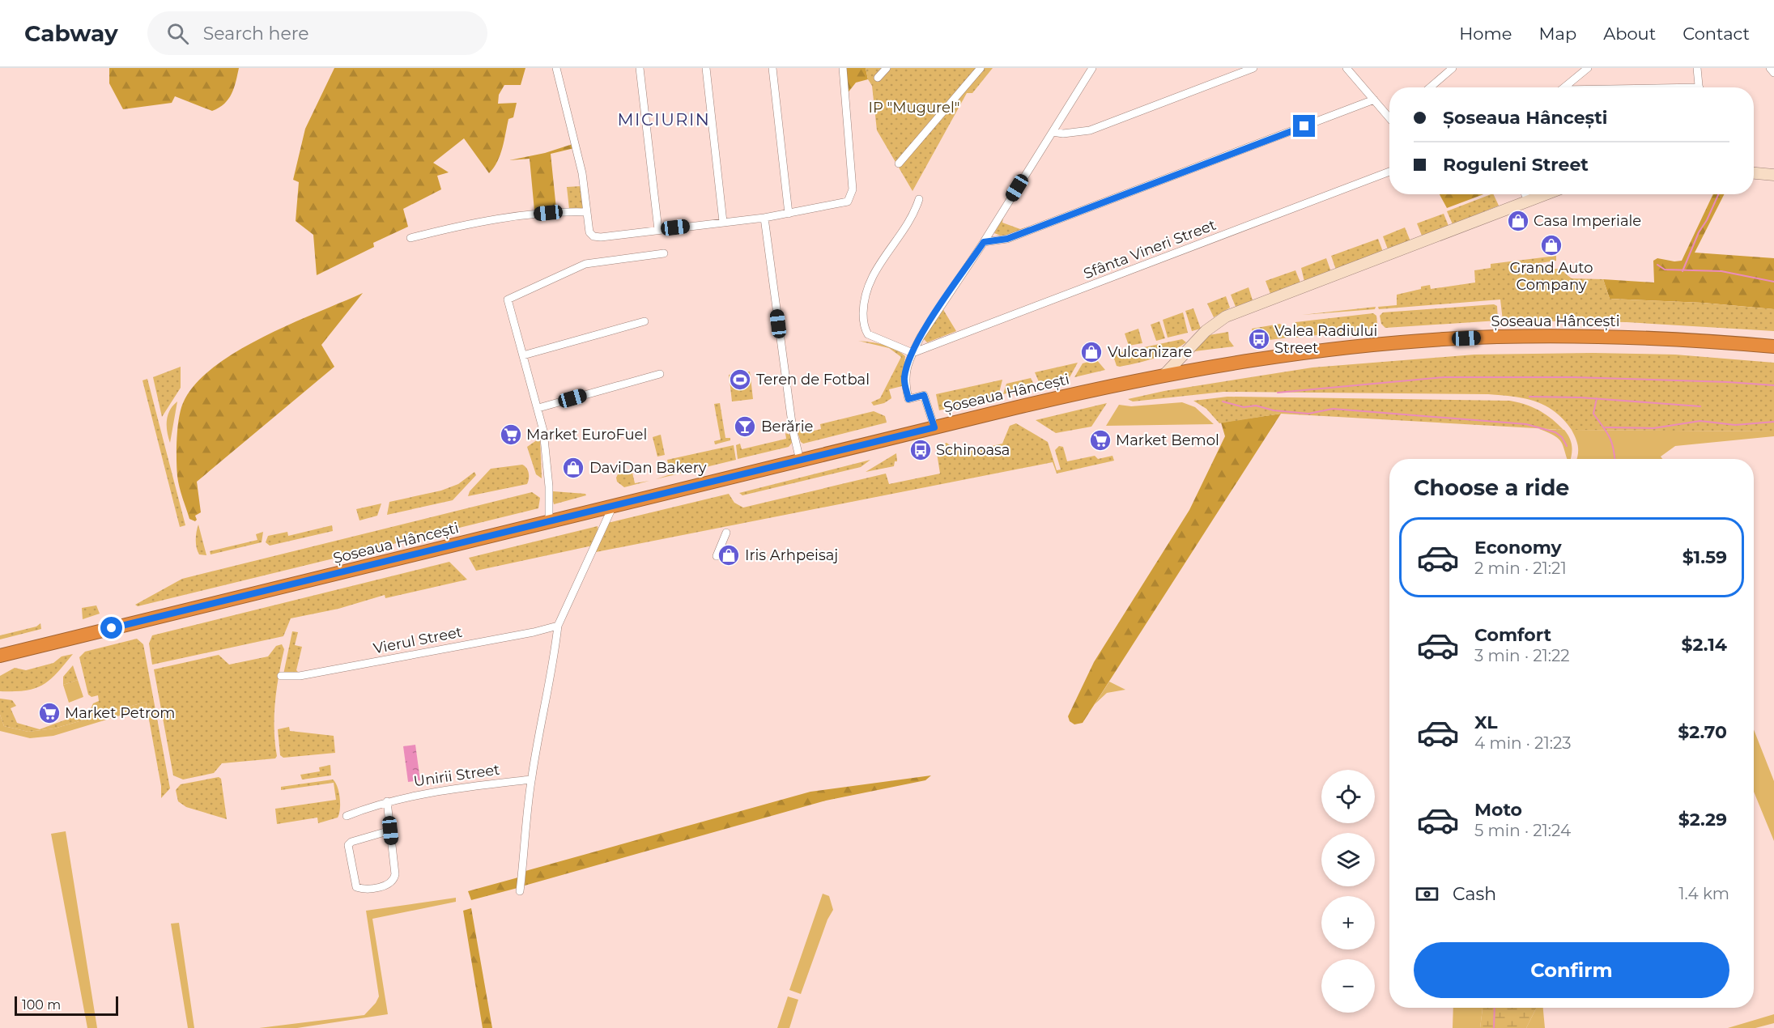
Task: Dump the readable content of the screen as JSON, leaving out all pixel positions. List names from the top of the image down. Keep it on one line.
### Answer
{"streets":{"highway":["Șoseaua Hâncești"],"street":["Sfânta Vineri Street","Vierul Street","Unirii Street"]},"districts":["MICIURIN"],"parks":["IP \"Mugurel\""],"places":{"shop":["Casa Imperiale","Grand Auto Company","Vulcanizare","DaviDan Bakery","Iris Arhpeisaj"],"bus stop":["Valea Radiului Street","Schinoasa"],"sports":["Teren de Fotbal"],"bar":["Berărie"],"supermarket":["Market EuroFuel","Market Bemol","Market Petrom"]},"scale_bar":"100 m","page":{"header":"Cabway","search":"Search here","nav":["Home","Map","About","Contact"],"banner":["Șoseaua Hâncești","Roguleni Street"],"heading":"Choose a ride","list":[{"name":"Economy","note":"2 min · 21:21","value":"$1.59"},{"name":"Comfort","note":"3 min · 21:22","value":"$2.14"},{"name":"XL","note":"4 min · 21:23","value":"$2.70"},{"name":"Moto","note":"5 min · 21:24","value":"$2.29"}],"map_buttons":["+","−"],"pay":["Cash","1.4 km"],"buttons":"Confirm","scale":"100 m"}}
